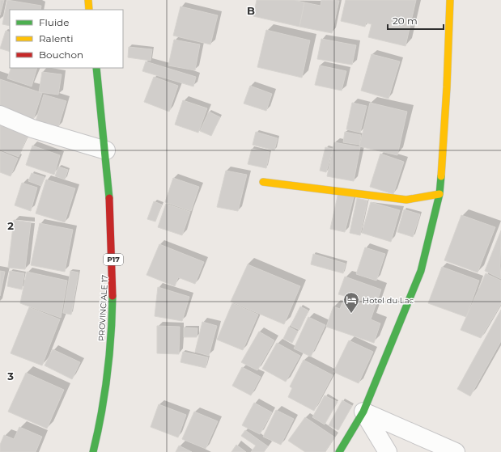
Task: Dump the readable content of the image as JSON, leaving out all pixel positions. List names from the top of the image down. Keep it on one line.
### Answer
{"streets":{"street":["P17","PROVINCIALE 17"]},"places":{"hotel":["Hotel du Lac"]},"legend":["Fluide","Ralenti","Bouchon"],"scale_bar":"20 m","grid":{"columns":["B"],"rows":["2","3"]}}
